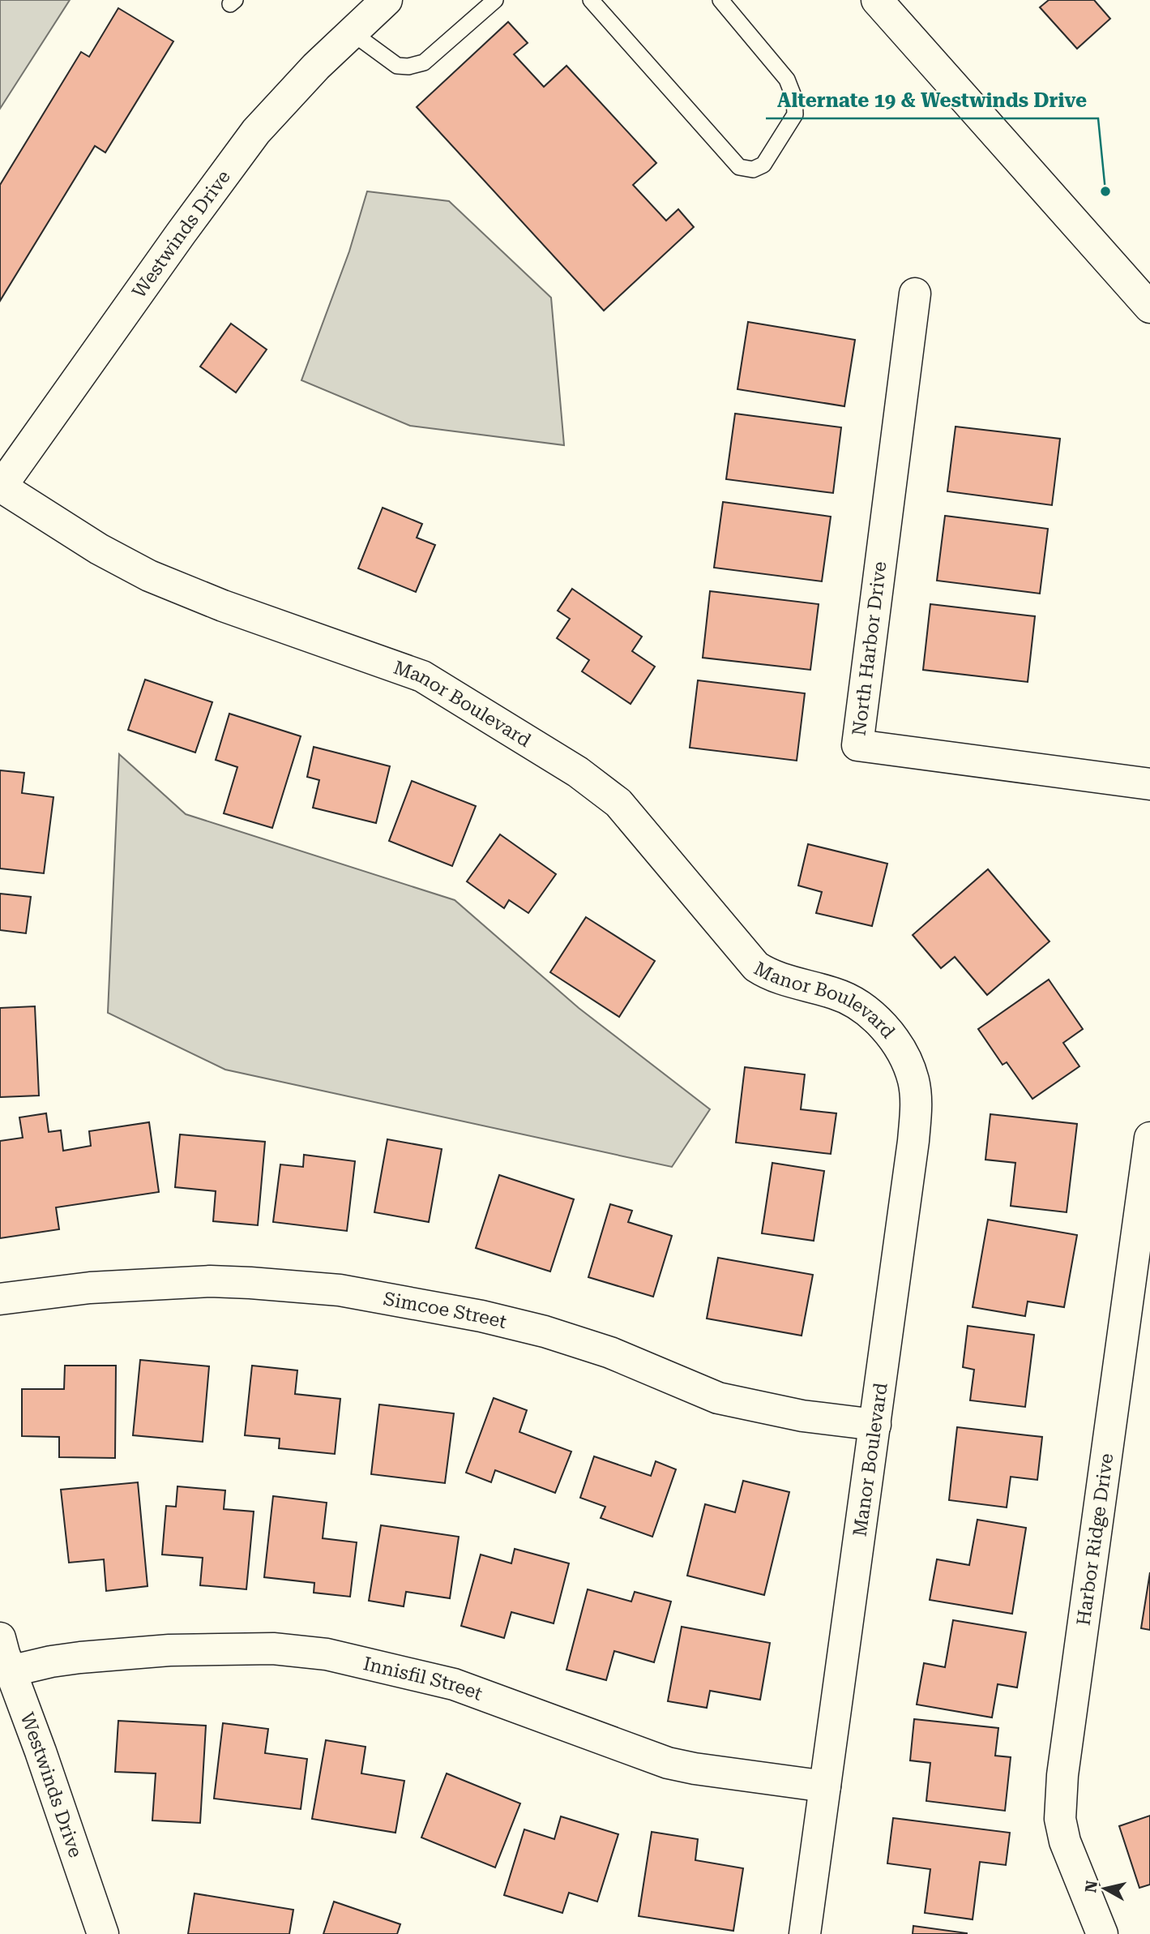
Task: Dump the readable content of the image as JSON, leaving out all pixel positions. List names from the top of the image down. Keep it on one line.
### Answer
{"streets":{"street":["Westwinds Drive","North Harbor Drive","Manor Boulevard","Simcoe Street","Harbor Ridge Drive","Innisfil Street"]},"crossings":[["Westwinds Drive","Manor Boulevard"],["Westwinds Drive","Innisfil Street"],["Manor Boulevard","Simcoe Street"],["Manor Boulevard","Innisfil Street"]],"places":["Alternate 19 & Westwinds Drive"],"north":"left"}
